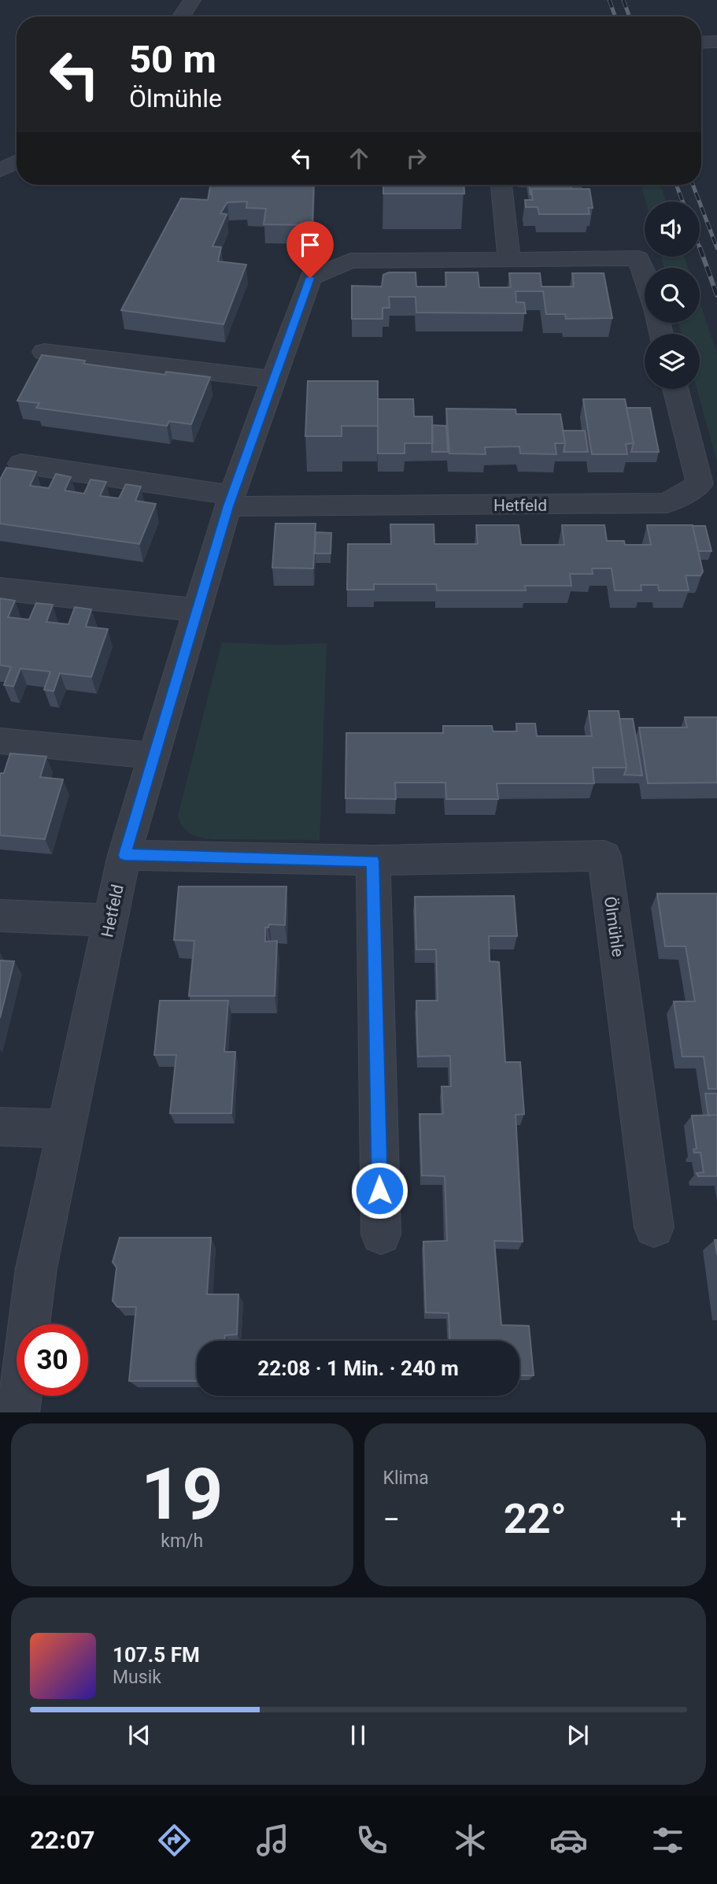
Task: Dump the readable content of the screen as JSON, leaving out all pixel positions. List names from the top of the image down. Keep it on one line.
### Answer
{"streets":{"street":["Hetfeld","Ölmühle"]},"crossings":[["Hetfeld","Ölmühle"]],"page":{"turn":["50 m","Ölmühle"],"limit":"30","trip":"22:08 · 1 Min. · 240 m","tile":[["19","km/h"],"Klima"],"heat":["−","22°","+"],"song":["107.5 FM","Musik"],"tabs":"22:07"}}
